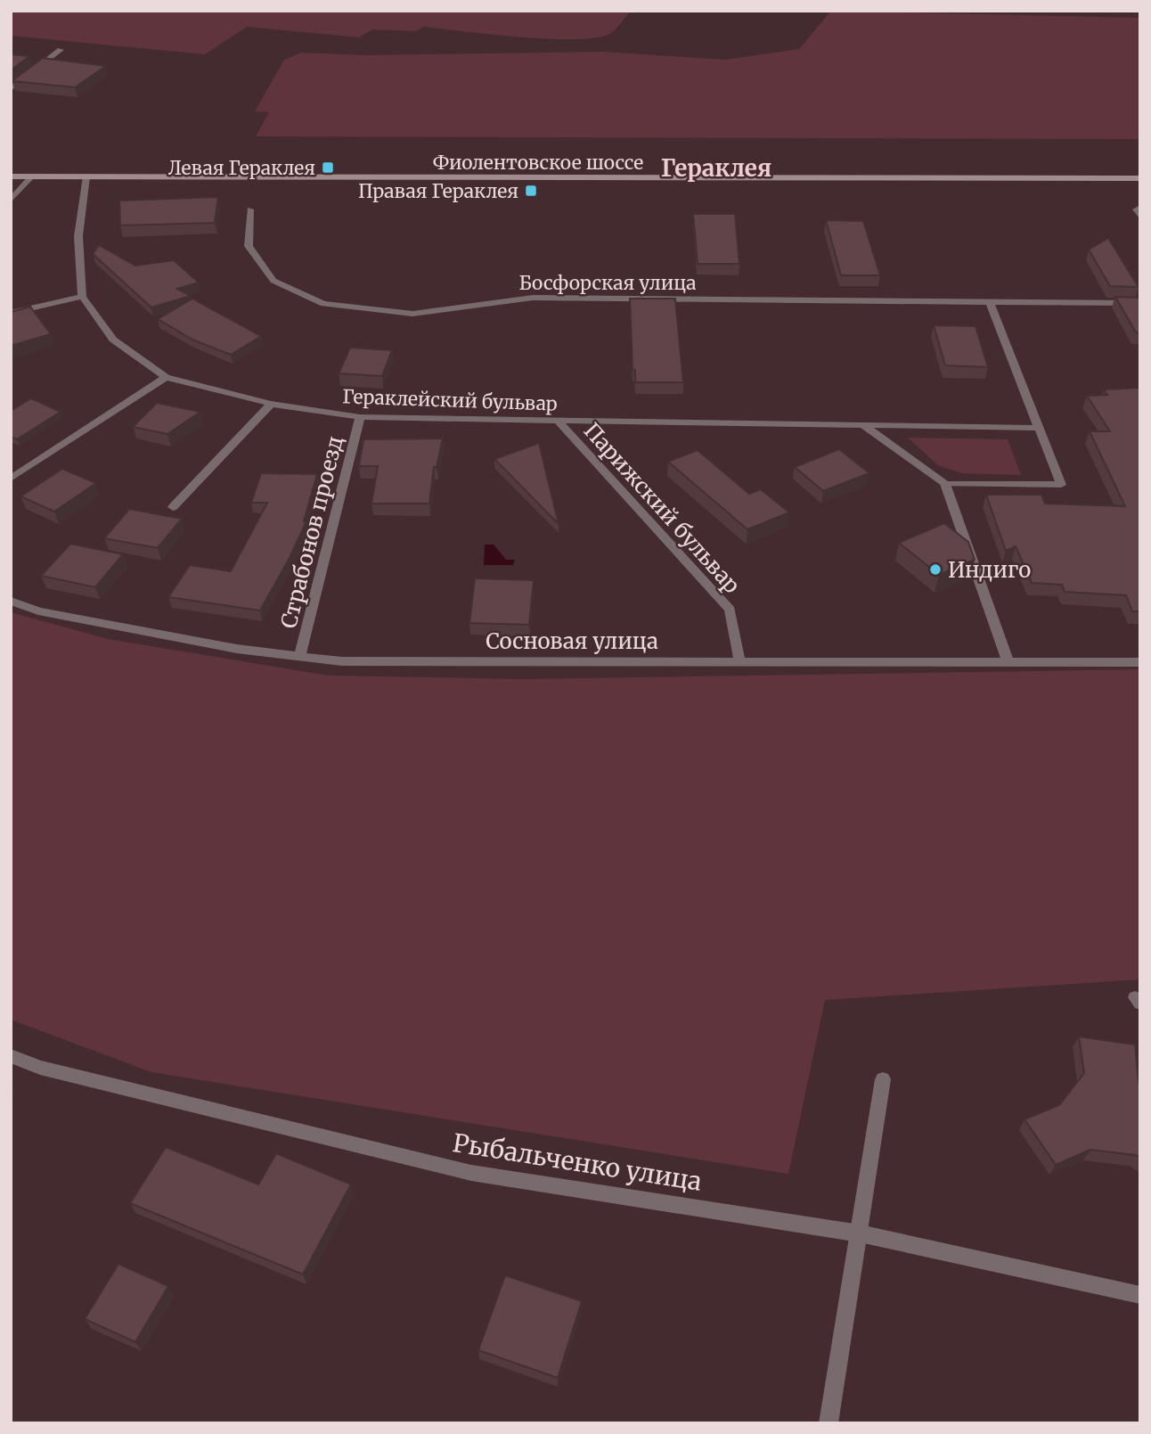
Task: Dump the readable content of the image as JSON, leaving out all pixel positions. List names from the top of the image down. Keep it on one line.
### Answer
{"streets":{"main road":["Фиолентовское шоссе"],"street":["Босфорская улица","Гераклейский бульвар","Парижский бульвар","Страбонов проезд","Сосновая улица","Рыбальченко улица"]},"crossings":[["Гераклейский бульвар","Парижский бульвар"],["Гераклейский бульвар","Страбонов проезд"],["Парижский бульвар","Сосновая улица"],["Страбонов проезд","Сосновая улица"]],"districts":["Гераклея"],"places":{"transit":["Левая Гераклея","Правая Гераклея"],"other":["Индиго"]}}
